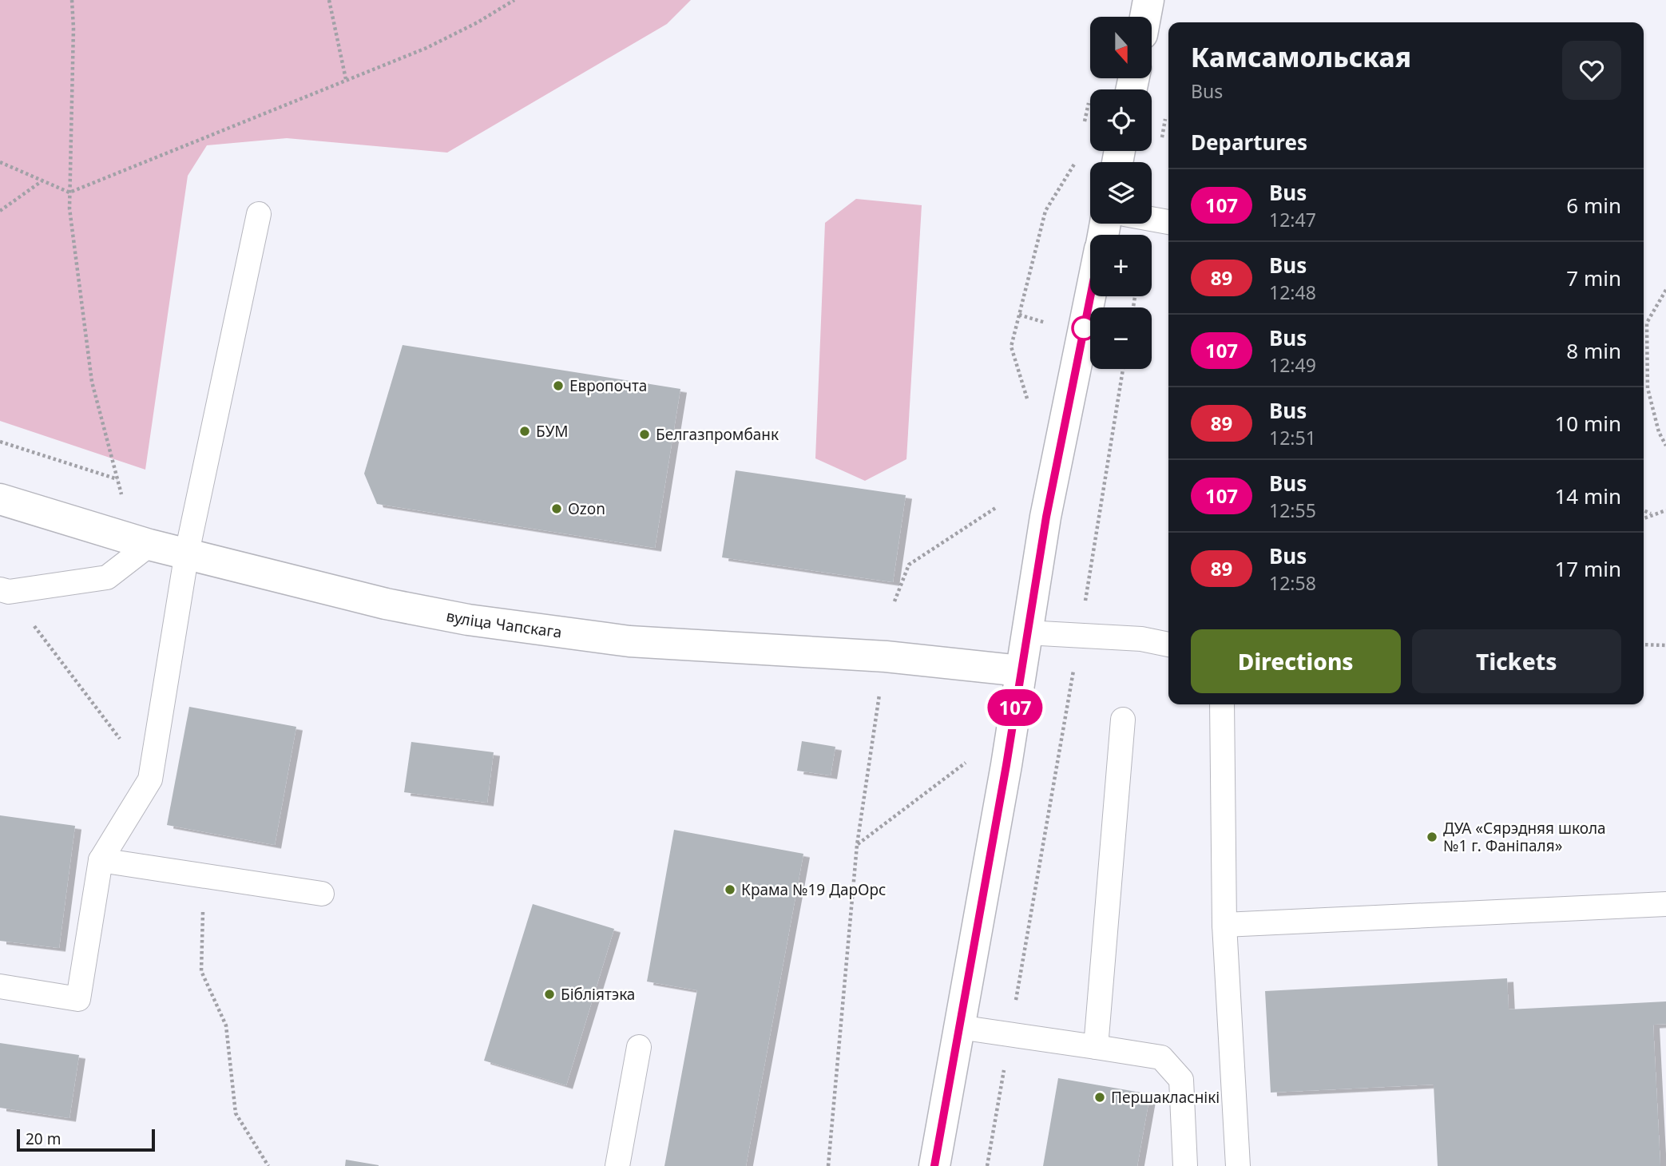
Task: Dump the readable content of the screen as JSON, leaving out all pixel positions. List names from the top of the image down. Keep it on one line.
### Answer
{"streets":{"main road":["вуліца Чапскага"]},"places":["Европочта","БУМ","Белгазпромбанк","Ozon","ДУА «Сярэдняя школа №1 г. Фаніпаля»","Крама №19 ДарОрс","Бібліятэка","Першакласнікі"],"lines":["bus line 107"],"scale_bar":"20 m","north":"bottom","page":{"on_map":"107","map_buttons":["+","−"],"heading":[["Камсамольская","Bus"],"Departures"],"list":[{"mark":"107","name":"Bus","note":"12:47","value":"6 min"},{"mark":"89","name":"Bus","note":"12:48","value":"7 min"},{"mark":"107","name":"Bus","note":"12:49","value":"8 min"},{"mark":"89","name":"Bus","note":"12:51","value":"10 min"},{"mark":"107","name":"Bus","note":"12:55","value":"14 min"},{"mark":"89","name":"Bus","note":"12:58","value":"17 min"}],"buttons":["Directions","Tickets"],"scale":"20 m"}}
